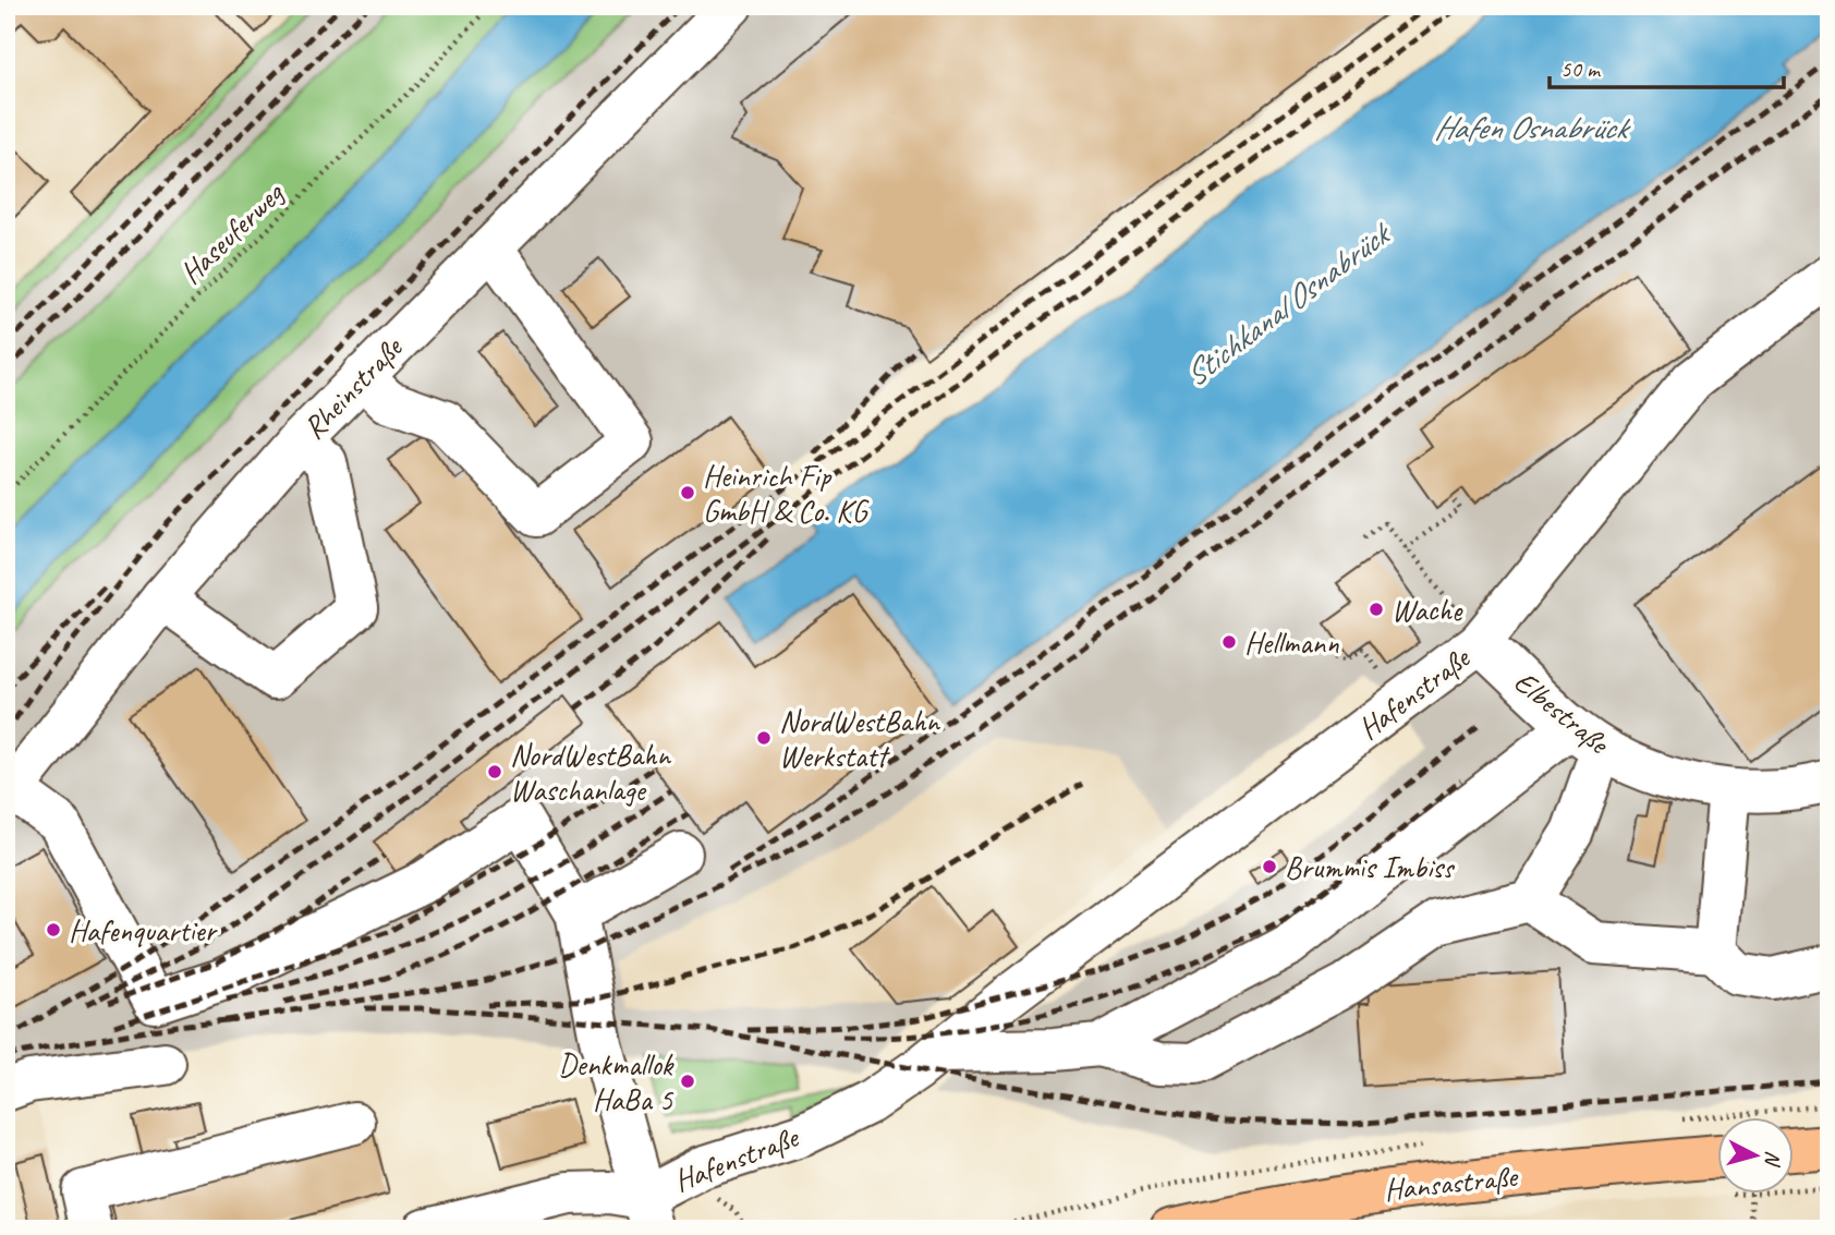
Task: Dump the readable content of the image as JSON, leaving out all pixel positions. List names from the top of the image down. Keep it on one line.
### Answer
{"streets":{"main road":["Hansastraße"],"street":["Rheinstraße","Hafenstraße","Elbestraße"],"path":["Haseuferweg"]},"crossings":[["Hafenstraße","Elbestraße"]],"water":["Hafen Osnabrück","Stichkanal Osnabrück"],"places":["Heinrich Fip GmbH & Co. KG","Wache","Hellmann","NordWestBahn Werkstatt","NordWestBahn Waschanlage","Brummis Imbiss","Hafenquartier","Denkmallok HaBa 5"],"scale_bar":"50 m","north":"right"}
